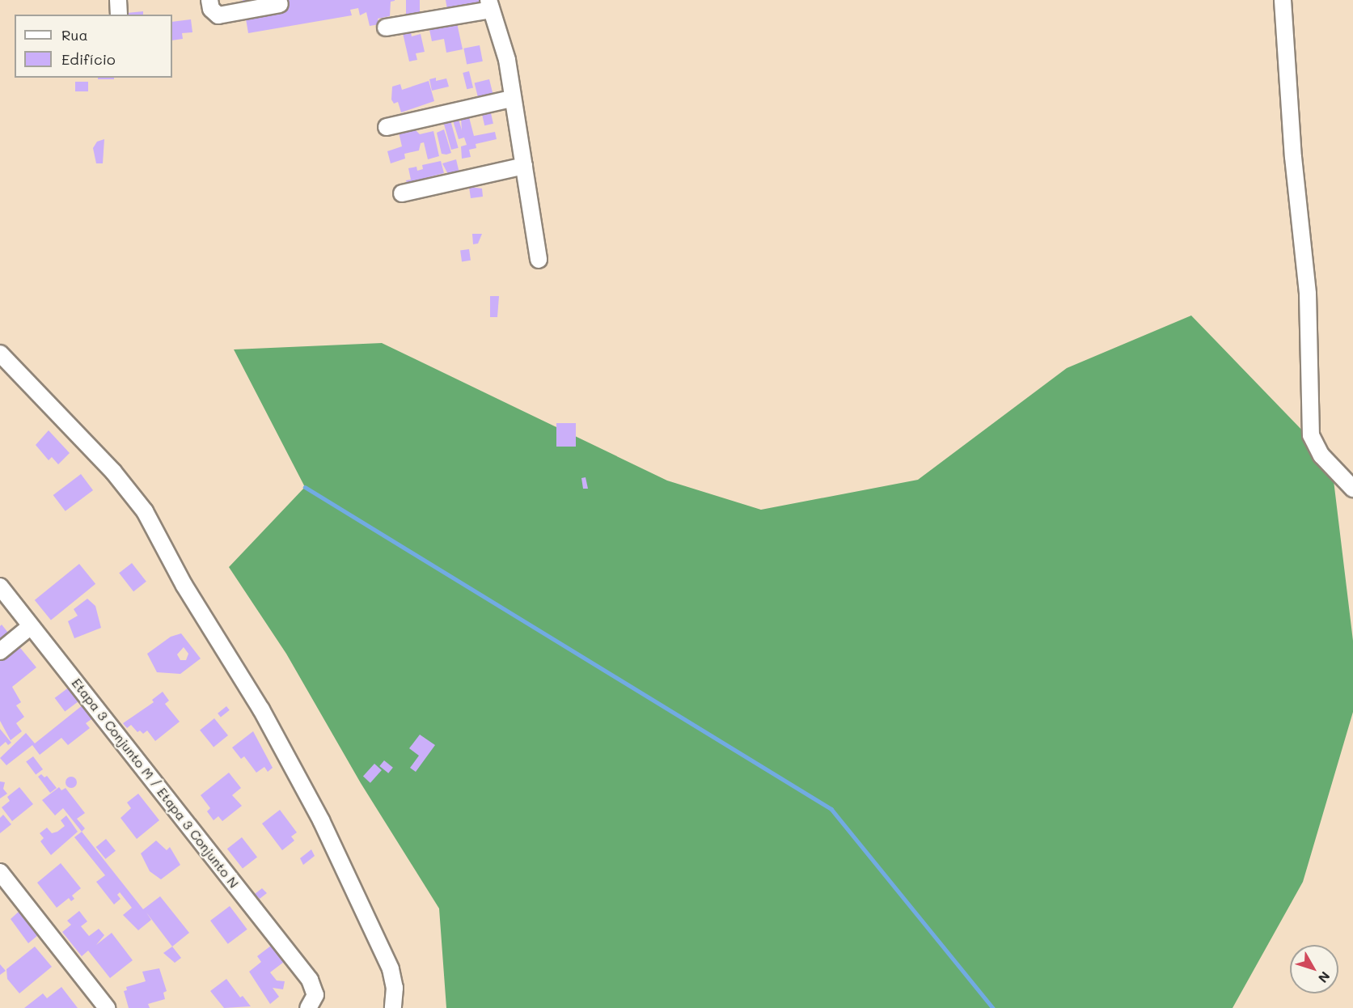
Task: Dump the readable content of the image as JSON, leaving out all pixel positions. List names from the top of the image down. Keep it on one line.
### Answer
{"streets":{"street":["Etapa 3 Conjunto M / Etapa 3 Conjunto N"]},"legend":["Rua","Edifício"],"north":"bottom right"}
